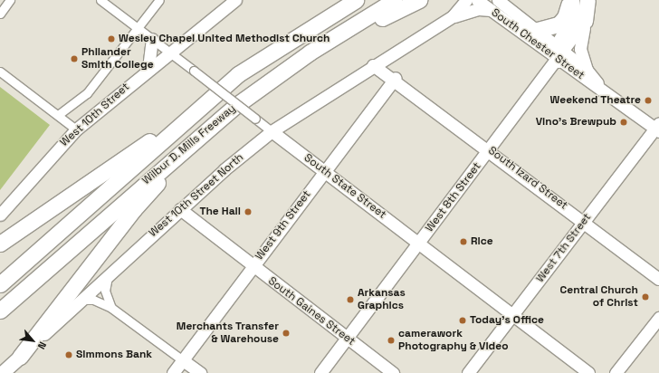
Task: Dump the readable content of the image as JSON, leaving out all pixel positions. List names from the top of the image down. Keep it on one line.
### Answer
{"streets":{"highway":["Wilbur D. Mills Freeway"],"main road":["South Chester Street","West 10th Street","South Izard Street","South State Street","West 10th Street North","West 8th Street","West 9th Street","West 7th Street","South Gaines Street"]},"crossings":[["South Chester Street","West 8th Street"],["South Chester Street","West 7th Street"],["West 10th Street","South State Street"],["South Izard Street","West 10th Street North"],["South Izard Street","West 8th Street"],["South Izard Street","West 9th Street"],["South Izard Street","West 7th Street"],["South State Street","West 10th Street North"],["South State Street","West 8th Street"],["South State Street","West 9th Street"],["South State Street","West 7th Street"],["West 10th Street North","South Gaines Street"],["West 8th Street","South Gaines Street"],["West 9th Street","South Gaines Street"]],"places":["Wesley Chapel United Methodist Church","Philander Smith College","Weekend Theatre","Vino's Brewpub","The Hall","Rice","Central Church of Christ","Arkansas Graphics","Today's Office","Merchants Transfer & Warehouse","camerawork Photography & Video","Simmons Bank"],"north":"bottom right"}
